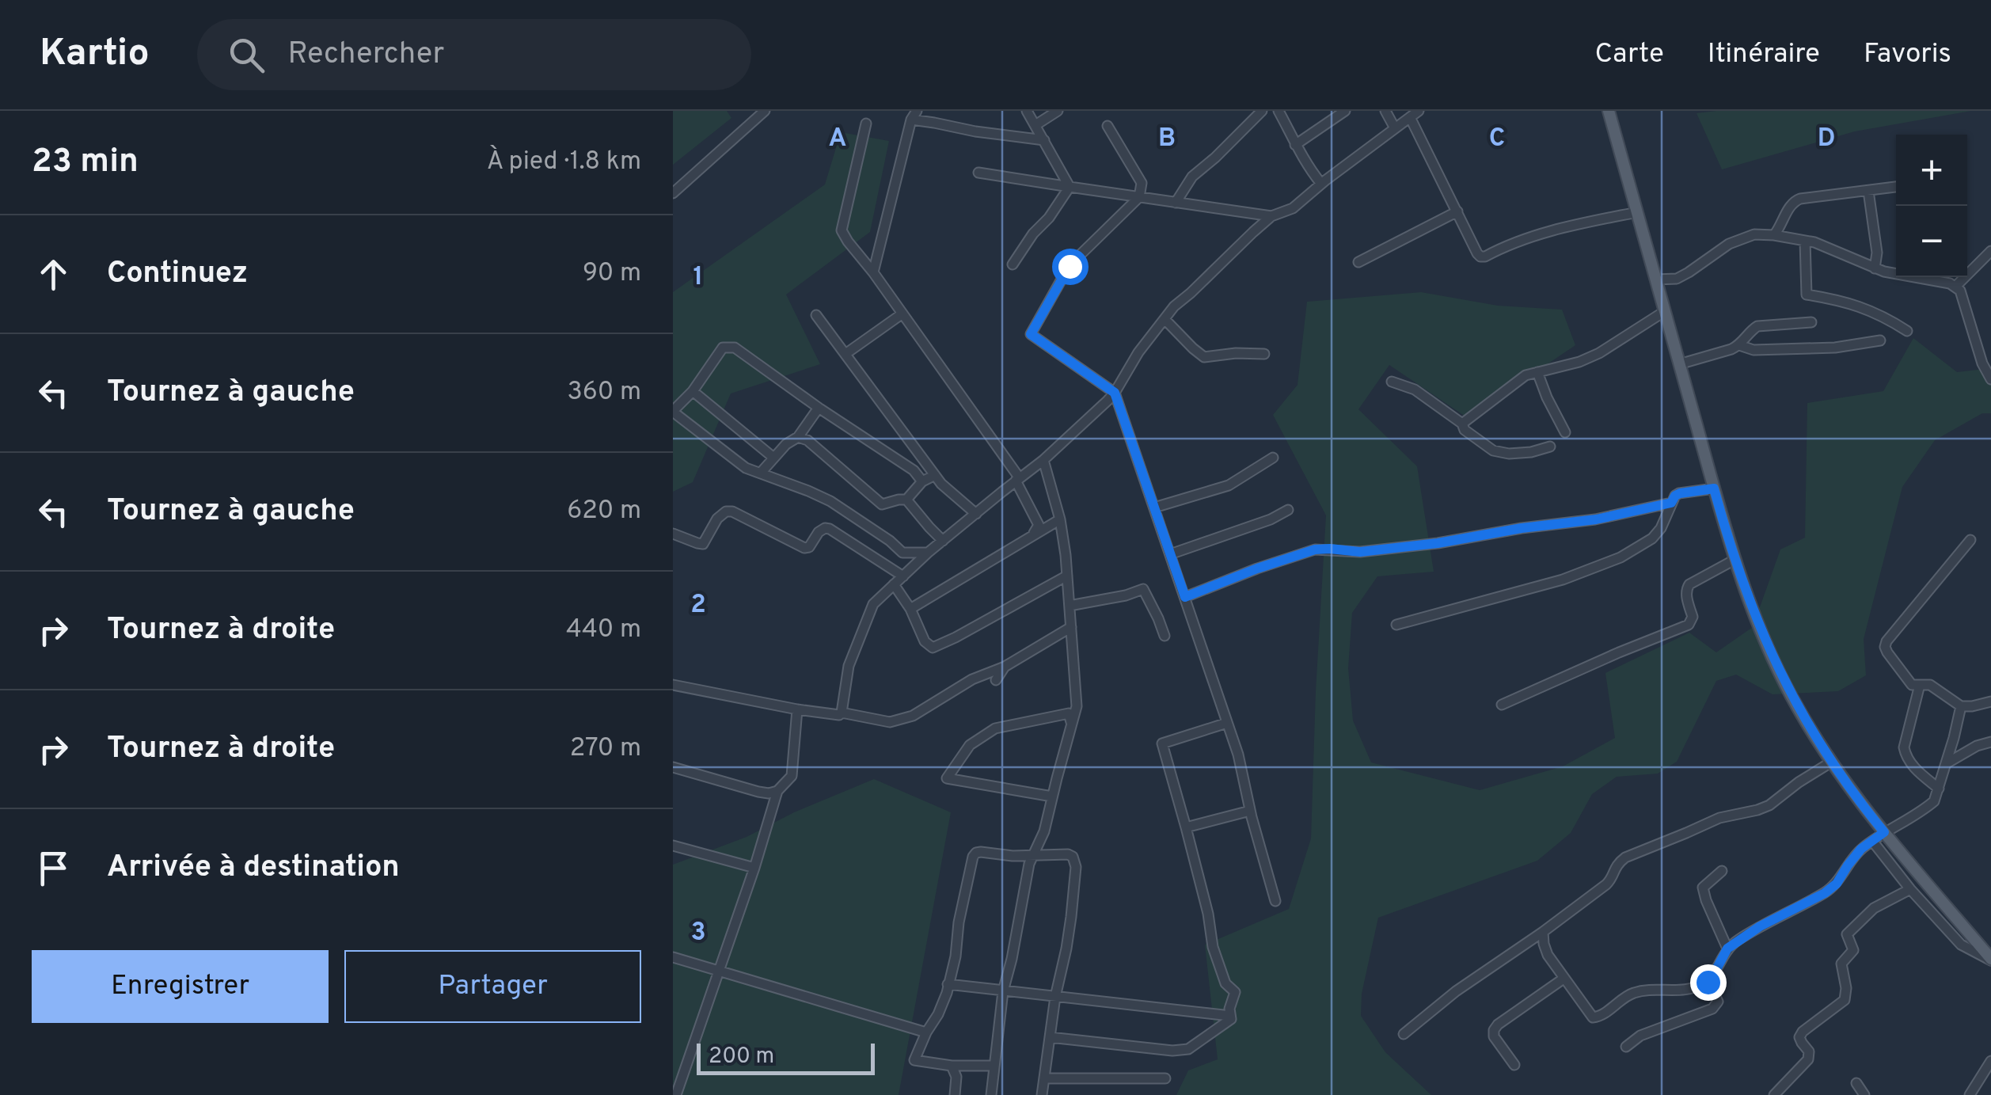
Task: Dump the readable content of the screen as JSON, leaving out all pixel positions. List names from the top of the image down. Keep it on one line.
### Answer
{"scale_bar":"200 m","page":{"header":"Kartio","search":"Rechercher","nav":["Carte","Itinéraire","Favoris"],"heading":["23 min","À pied · 1.8 km"],"map_buttons":["+","−"],"list":[["Continuez","90 m"],["Tournez à gauche","360 m"],["Tournez à gauche","620 m"],["Tournez à droite","440 m"],["Tournez à droite","270 m"],"Arrivée à destination"],"buttons":["Enregistrer","Partager"],"scale":"200 m"},"grid":{"columns":["A","B","C","D"],"rows":["1","2","3"]}}
